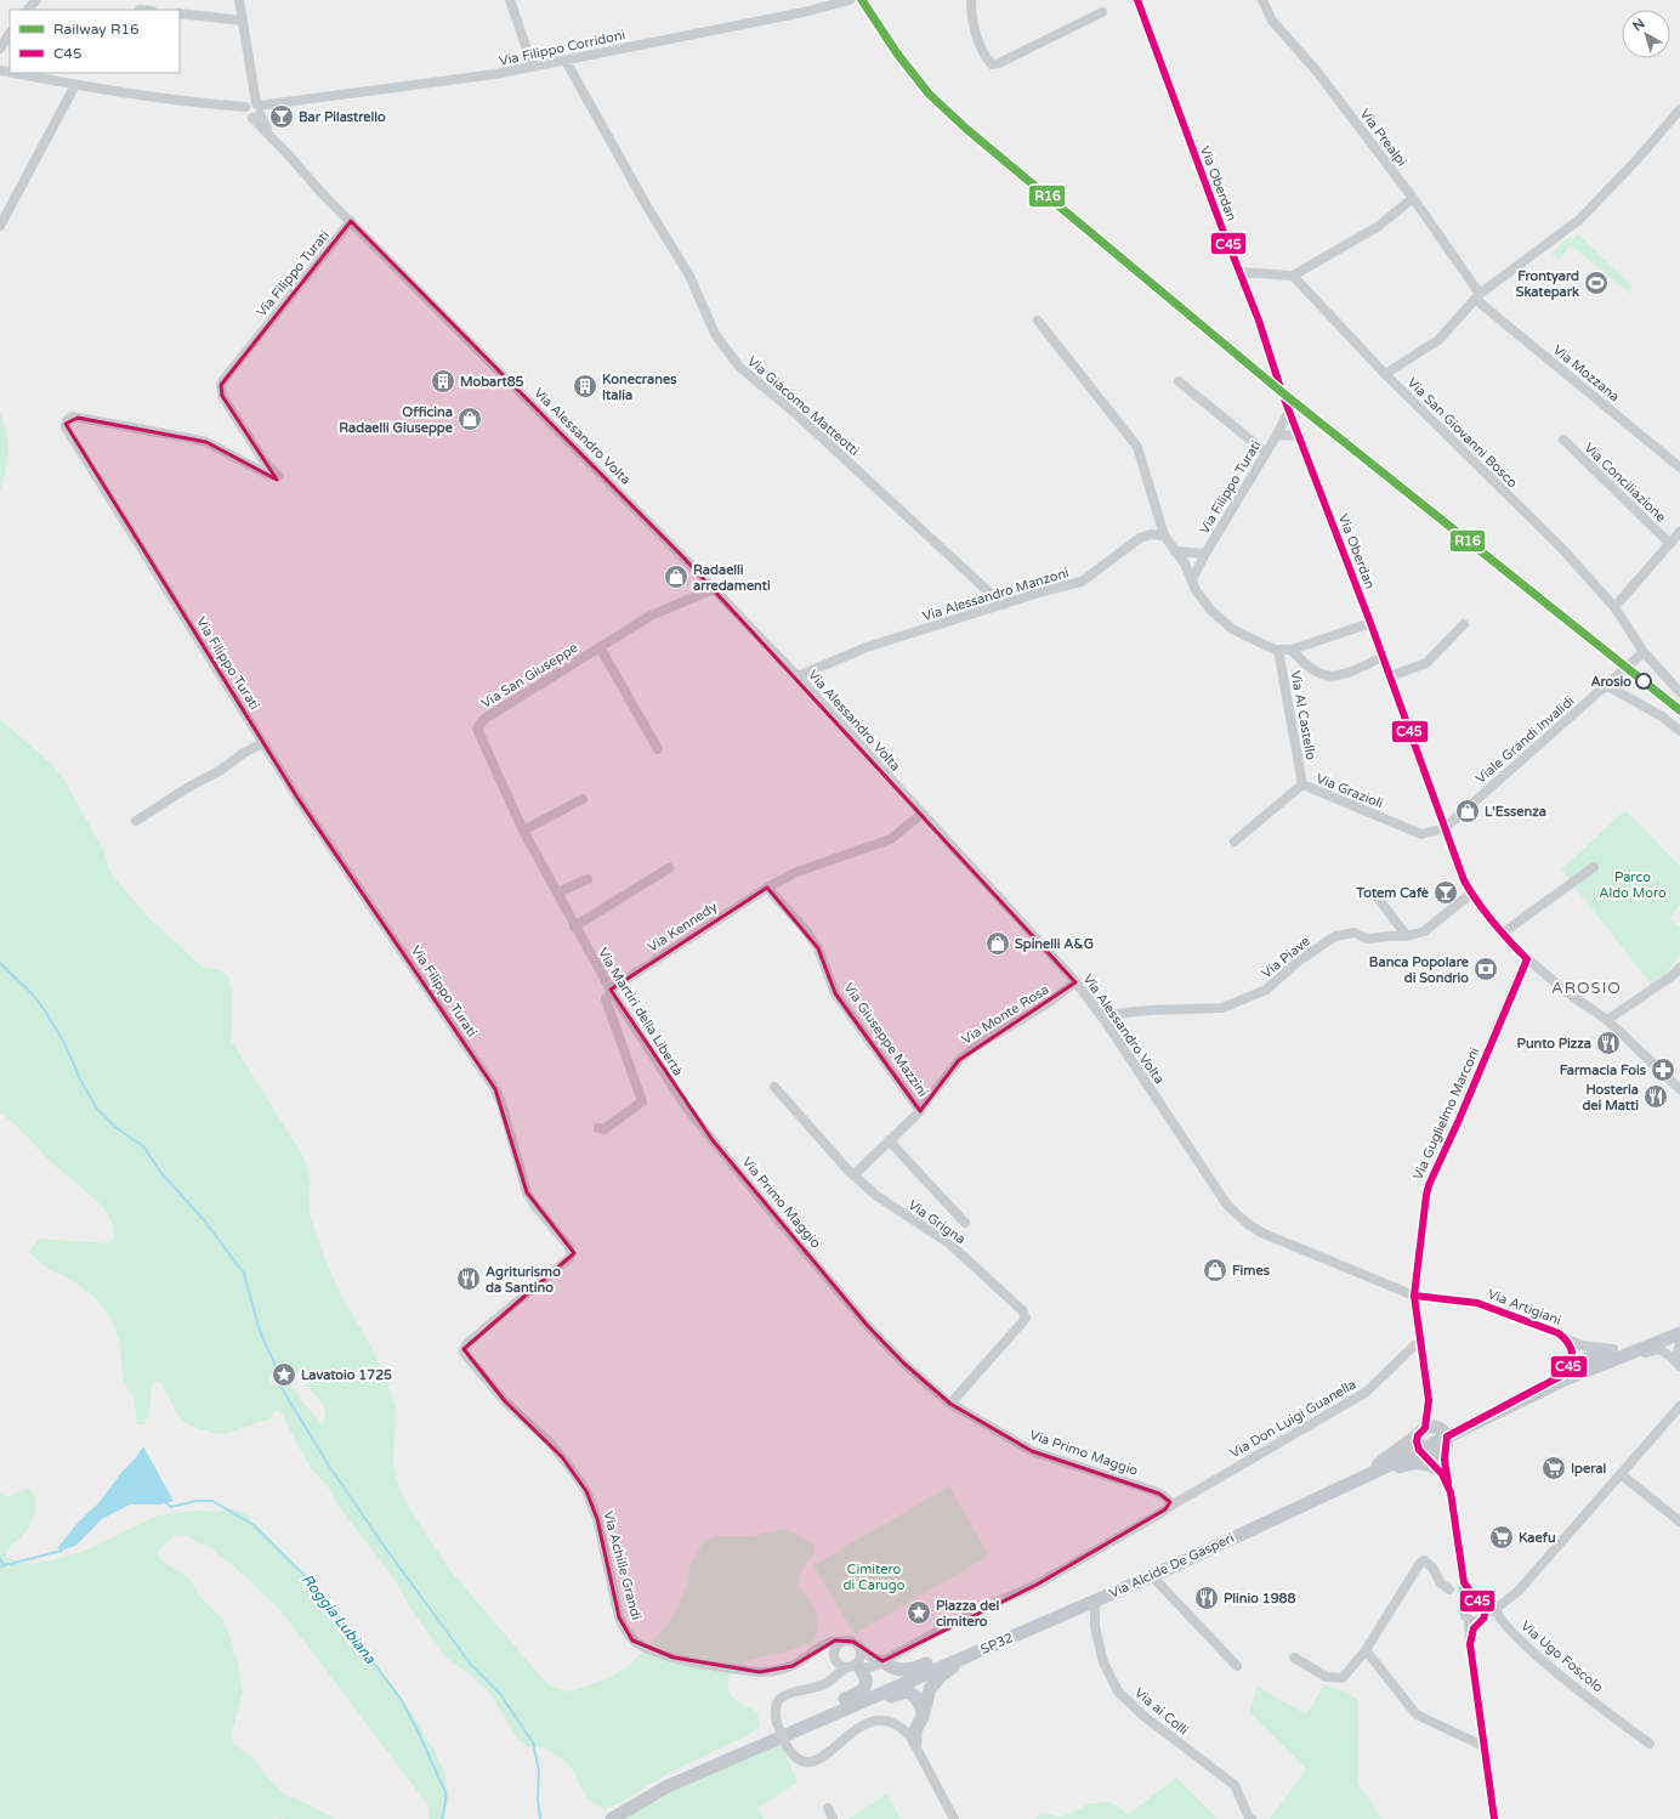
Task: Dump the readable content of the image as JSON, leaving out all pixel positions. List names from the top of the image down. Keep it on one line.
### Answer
{"streets":{"main road":["Via Alcide De Gasperi","SP32"],"street":["Via Filippo Corridoni","Via Prealpi","Via Oberdan","Via Filippo Turati","Via Mozzana","Via Giacomo Matteotti","Via San Giovanni Bosco","Via Alessandro Volta","Via Conciliazione","Via Alessandro Manzoni","Via San Giuseppe","Via Al Castello","Viale Grandi Invalidi","Via Grazioli","Via Kennedy","Via Piave","Via Martiri della Libertà","Via Monte Rosa","Via Giuseppe Mazzini","Via Guglielmo Marconi","Via Primo Maggio","Via Grigna","Via Artigiani","Via Don Luigi Guanella","Via Achille Grandi","Via Ugo Foscolo","Via ai Colli"]},"crossings":[["Via Filippo Corridoni","Via Giacomo Matteotti"],["Via Filippo Corridoni","Via Alessandro Volta"],["Via Prealpi","Via Mozzana"],["Via Oberdan","Via Filippo Turati"],["Via Oberdan","Viale Grandi Invalidi"],["Via Oberdan","Via Grazioli"],["Via Oberdan","Via Piave"],["Via Oberdan","Via Guglielmo Marconi"],["Via Filippo Turati","Via Alessandro Volta"],["Via Filippo Turati","Via Achille Grandi"],["Via Giacomo Matteotti","Via Alessandro Manzoni"],["Via San Giovanni Bosco","Viale Grandi Invalidi"],["Via Alessandro Volta","Via Alessandro Manzoni"],["Via Alessandro Volta","Via San Giuseppe"],["Via Alessandro Volta","Via Kennedy"],["Via Alessandro Volta","Via Piave"],["Via Alessandro Volta","Via Monte Rosa"],["Via Alessandro Volta","Via Guglielmo Marconi"],["Via Alessandro Volta","Via Artigiani"],["Via San Giuseppe","Via Martiri della Libertà"],["Via Al Castello","Via Grazioli"],["Viale Grandi Invalidi","Via Grazioli"],["Via Kennedy","Via Martiri della Libertà"],["Via Kennedy","Via Giuseppe Mazzini"],["Via Martiri della Libertà","Via Primo Maggio"],["Via Monte Rosa","Via Giuseppe Mazzini"],["Via Monte Rosa","Via Grigna"],["Via Guglielmo Marconi","Via Artigiani"],["Via Guglielmo Marconi","Via Don Luigi Guanella"],["Via Guglielmo Marconi","Via Alcide De Gasperi"],["Via Primo Maggio","Via Grigna"],["Via Primo Maggio","Via Don Luigi Guanella"],["Via Artigiani","Via Alcide De Gasperi"],["Via Alcide De Gasperi","SP32"],["Via Alcide De Gasperi","Via ai Colli"]],"districts":["AROSIO"],"water":["Roggia Lubiana"],"parks":["Parco Aldo Moro","Cimitero di Carugo"],"places":{"bar":["Bar Pilastrello","Totem Cafè"],"sports":["Frontyard Skatepark"],"building":["Mobart85","Konecranes Italia"],"shop":["Officina Radaelli Giuseppe","Radaelli arredamenti","L'Essenza","Spinelli A&G","Fimes"],"other":["Arosio"],"bank":["Banca Popolare di Sondrio"],"restaurant":["Punto Pizza","Hosteria dei Matti","Agriturismo da Santino","Plinio 1988"],"pharmacy":["Farmacia Fois"],"place":["Lavatoio 1725","Piazza del cimitero"],"supermarket":["Iperal","Kaefu"]},"lines":["rail line R16","transit line C45"],"legend":["Railway R16","C45"],"north":"top left"}
